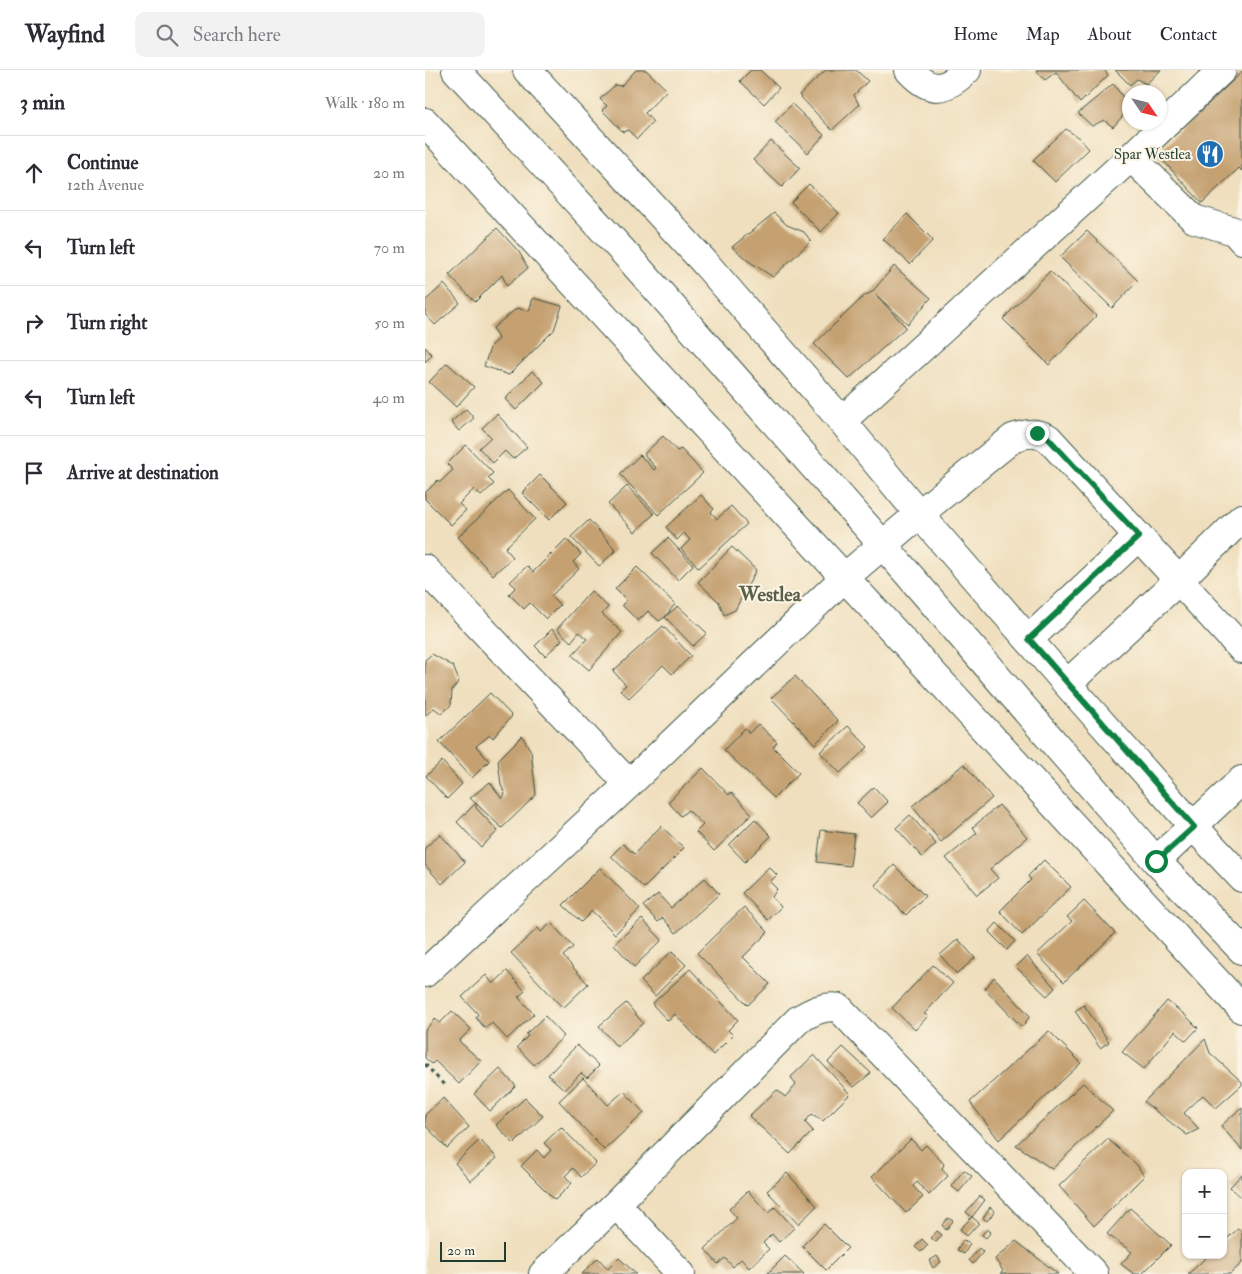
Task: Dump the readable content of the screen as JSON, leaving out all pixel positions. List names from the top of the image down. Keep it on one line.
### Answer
{"districts":["Westlea"],"places":{"restaurant":["Spar Westlea"]},"scale_bar":"20 m","north":"bottom right","page":{"header":"Wayfind","search":"Search here","nav":["Home","Map","About","Contact"],"heading":["3 min","Walk · 180 m"],"list":[["Continue","12th Avenue","20 m"],["Turn left","70 m"],["Turn right","50 m"],["Turn left","40 m"],"Arrive at destination"],"map_buttons":["+","−"],"scale":"20 m"}}
